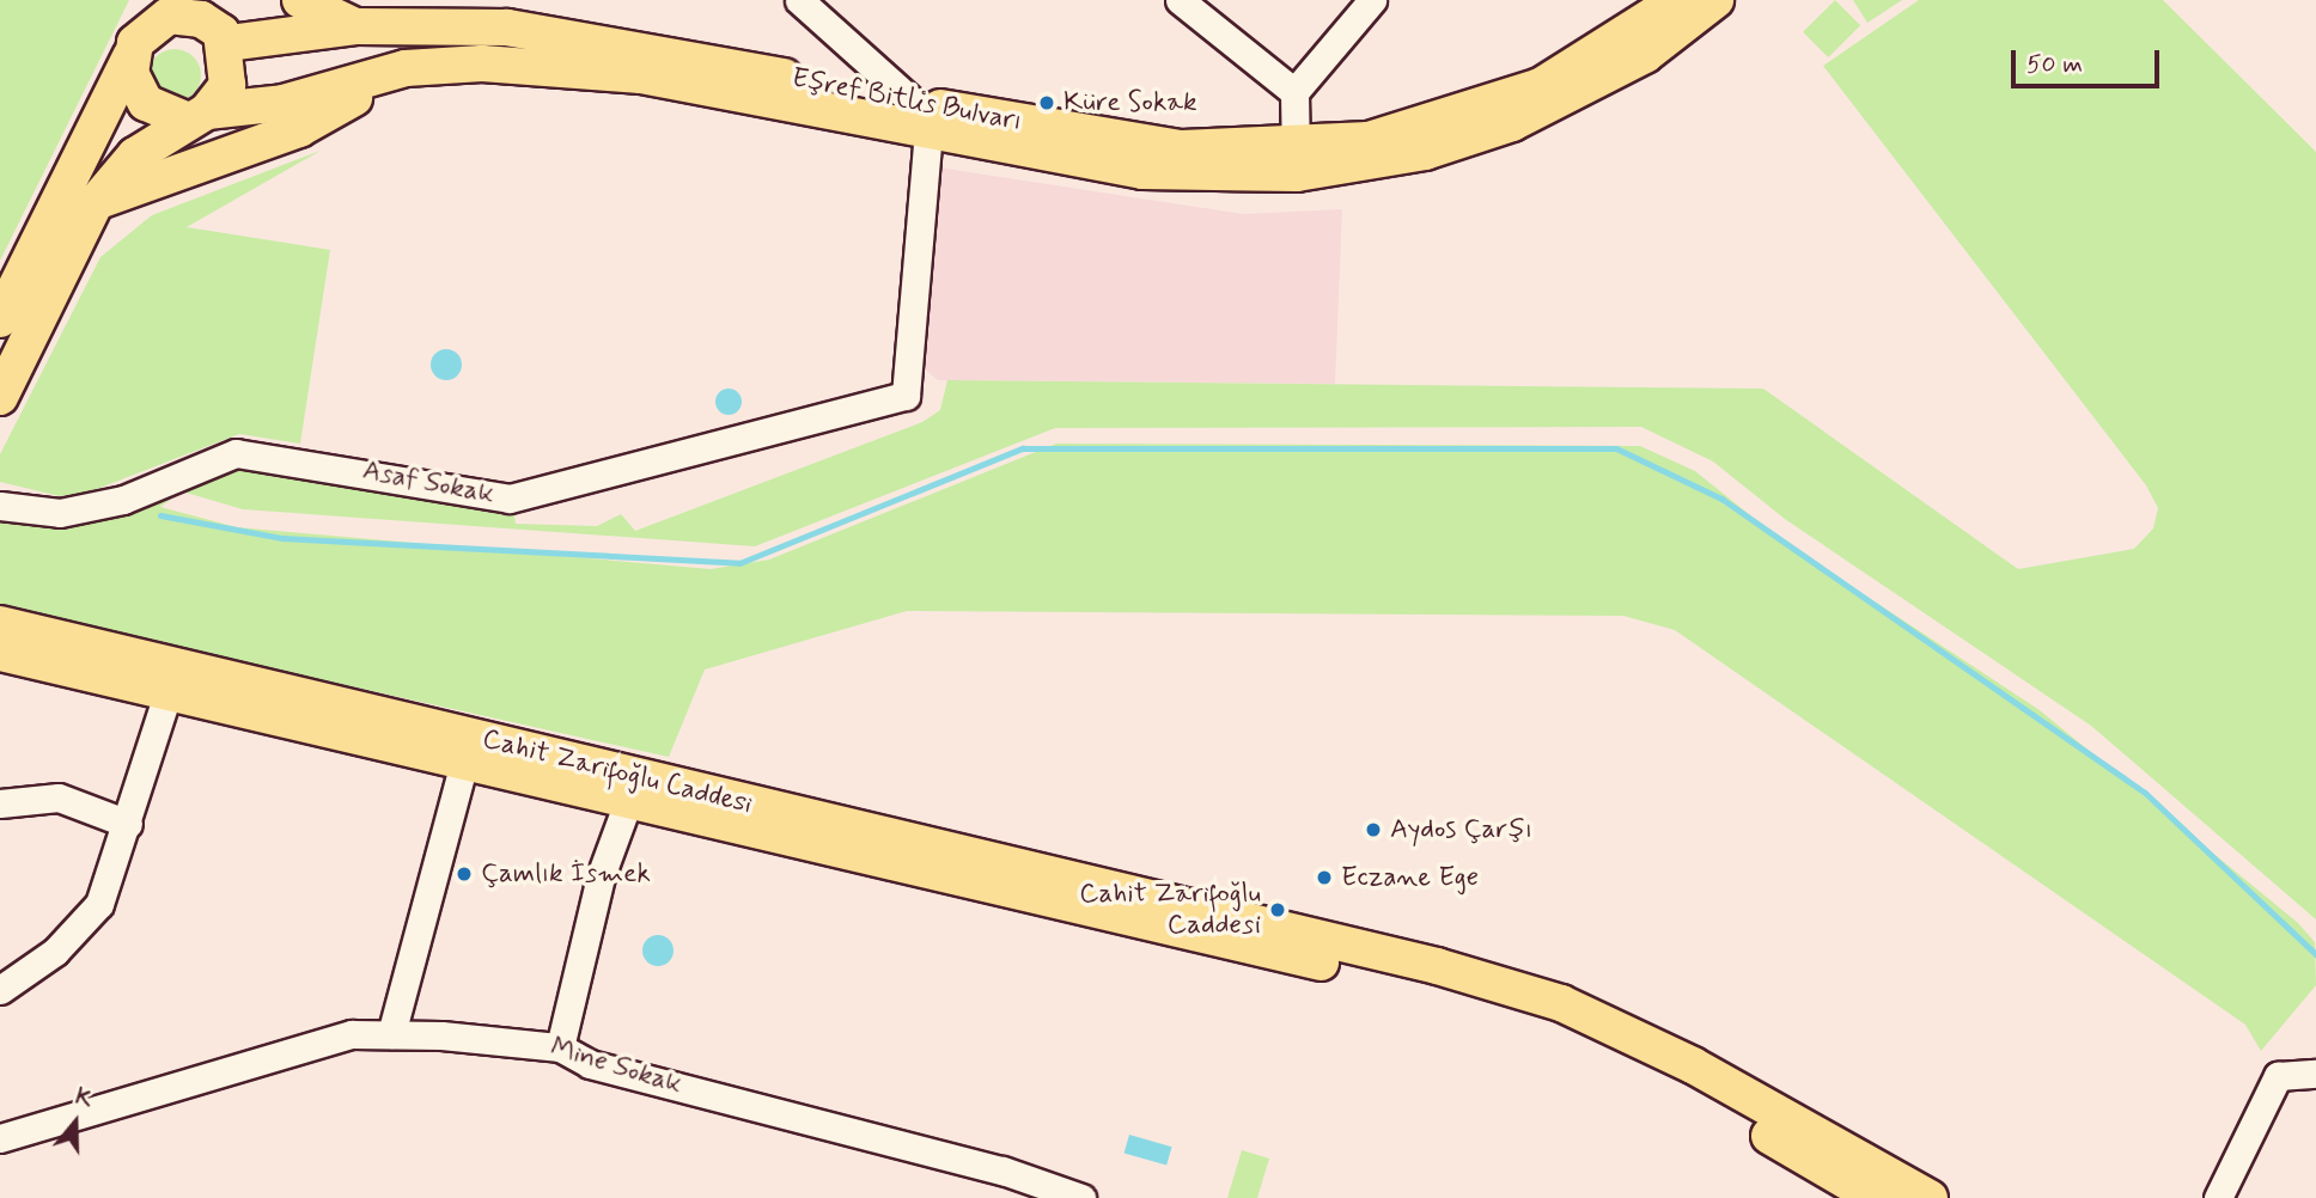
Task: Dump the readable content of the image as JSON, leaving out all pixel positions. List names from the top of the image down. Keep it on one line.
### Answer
{"streets":{"main road":["Eşref Bitlis Bulvarı","Cahit Zarifoğlu Caddesi"],"street":["Asaf Sokak","Mine Sokak"]},"crossings":[["Eşref Bitlis Bulvarı","Asaf Sokak"]],"places":["Küre Sokak","Aydos Çarşı","Çamlık İsmek","Eczane Ege","Cahit Zarifoğlu Caddesi"],"scale_bar":"50 m","north":"top"}
